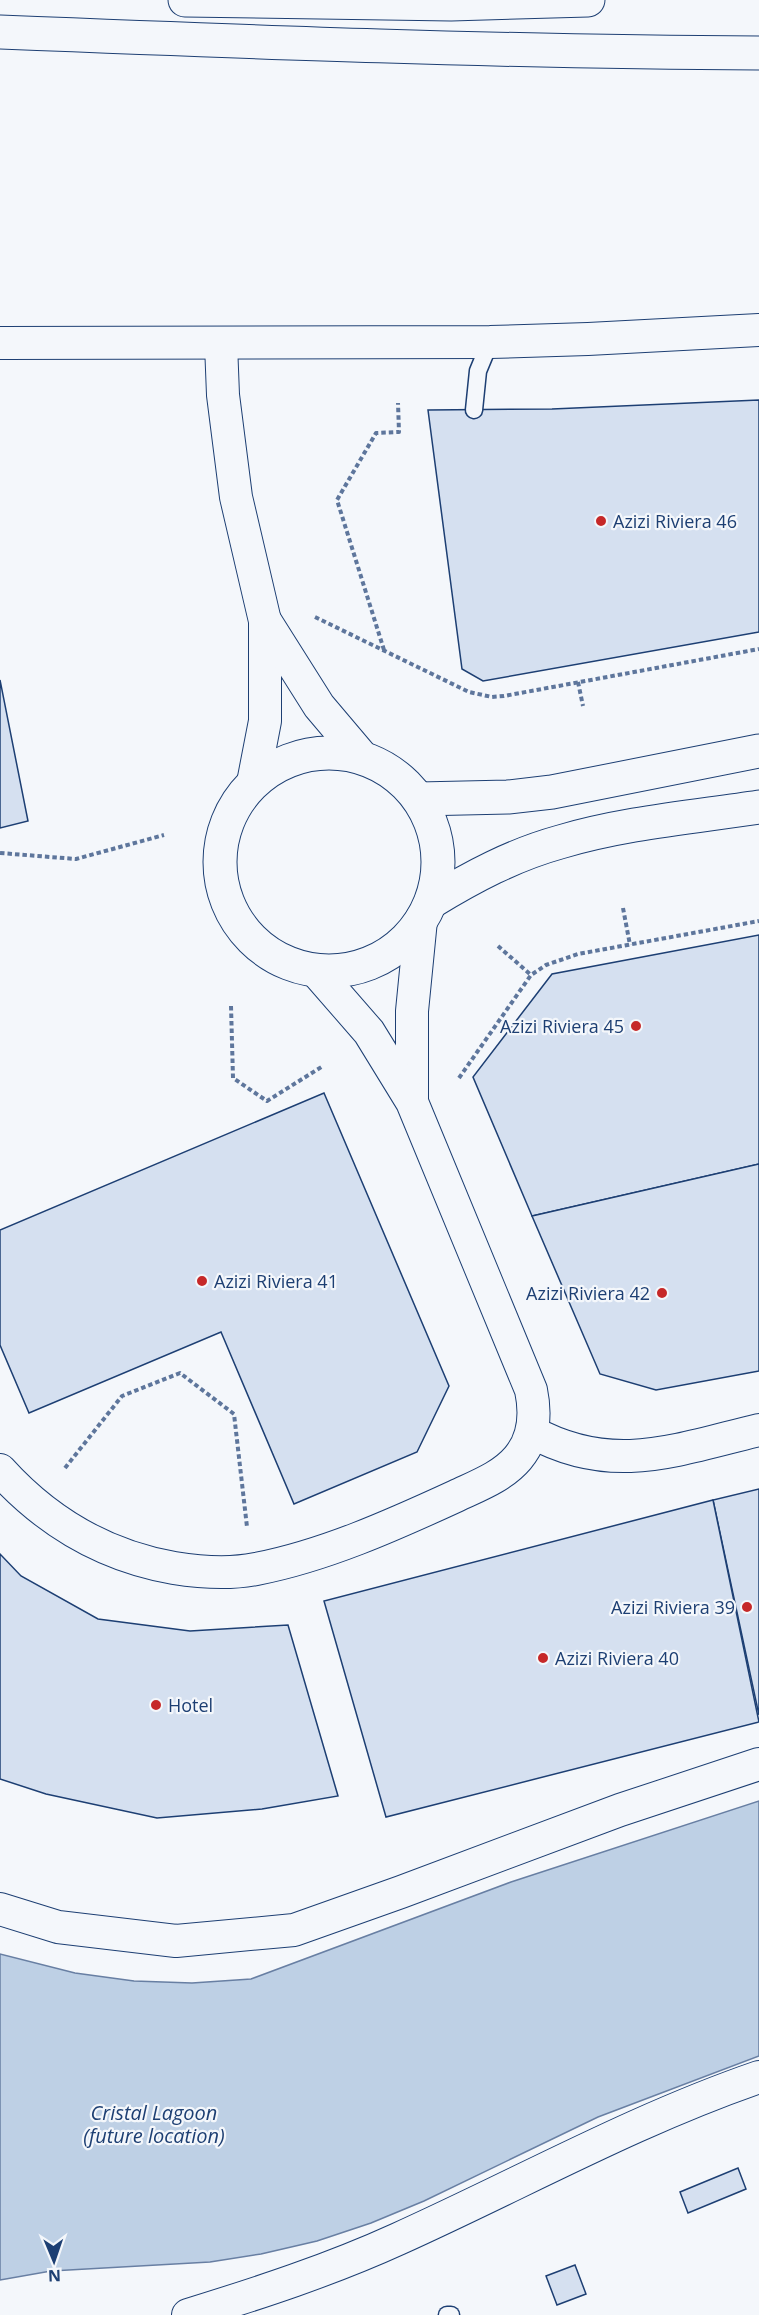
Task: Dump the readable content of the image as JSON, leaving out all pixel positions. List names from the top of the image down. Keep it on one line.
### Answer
{"water":["Cristal Lagoon (future location)"],"places":["Azizi Riviera 46","Azizi Riviera 45","Azizi Riviera 41","Azizi Riviera 42","Azizi Riviera 39","Azizi Riviera 40","Hotel"],"north":"bottom"}
